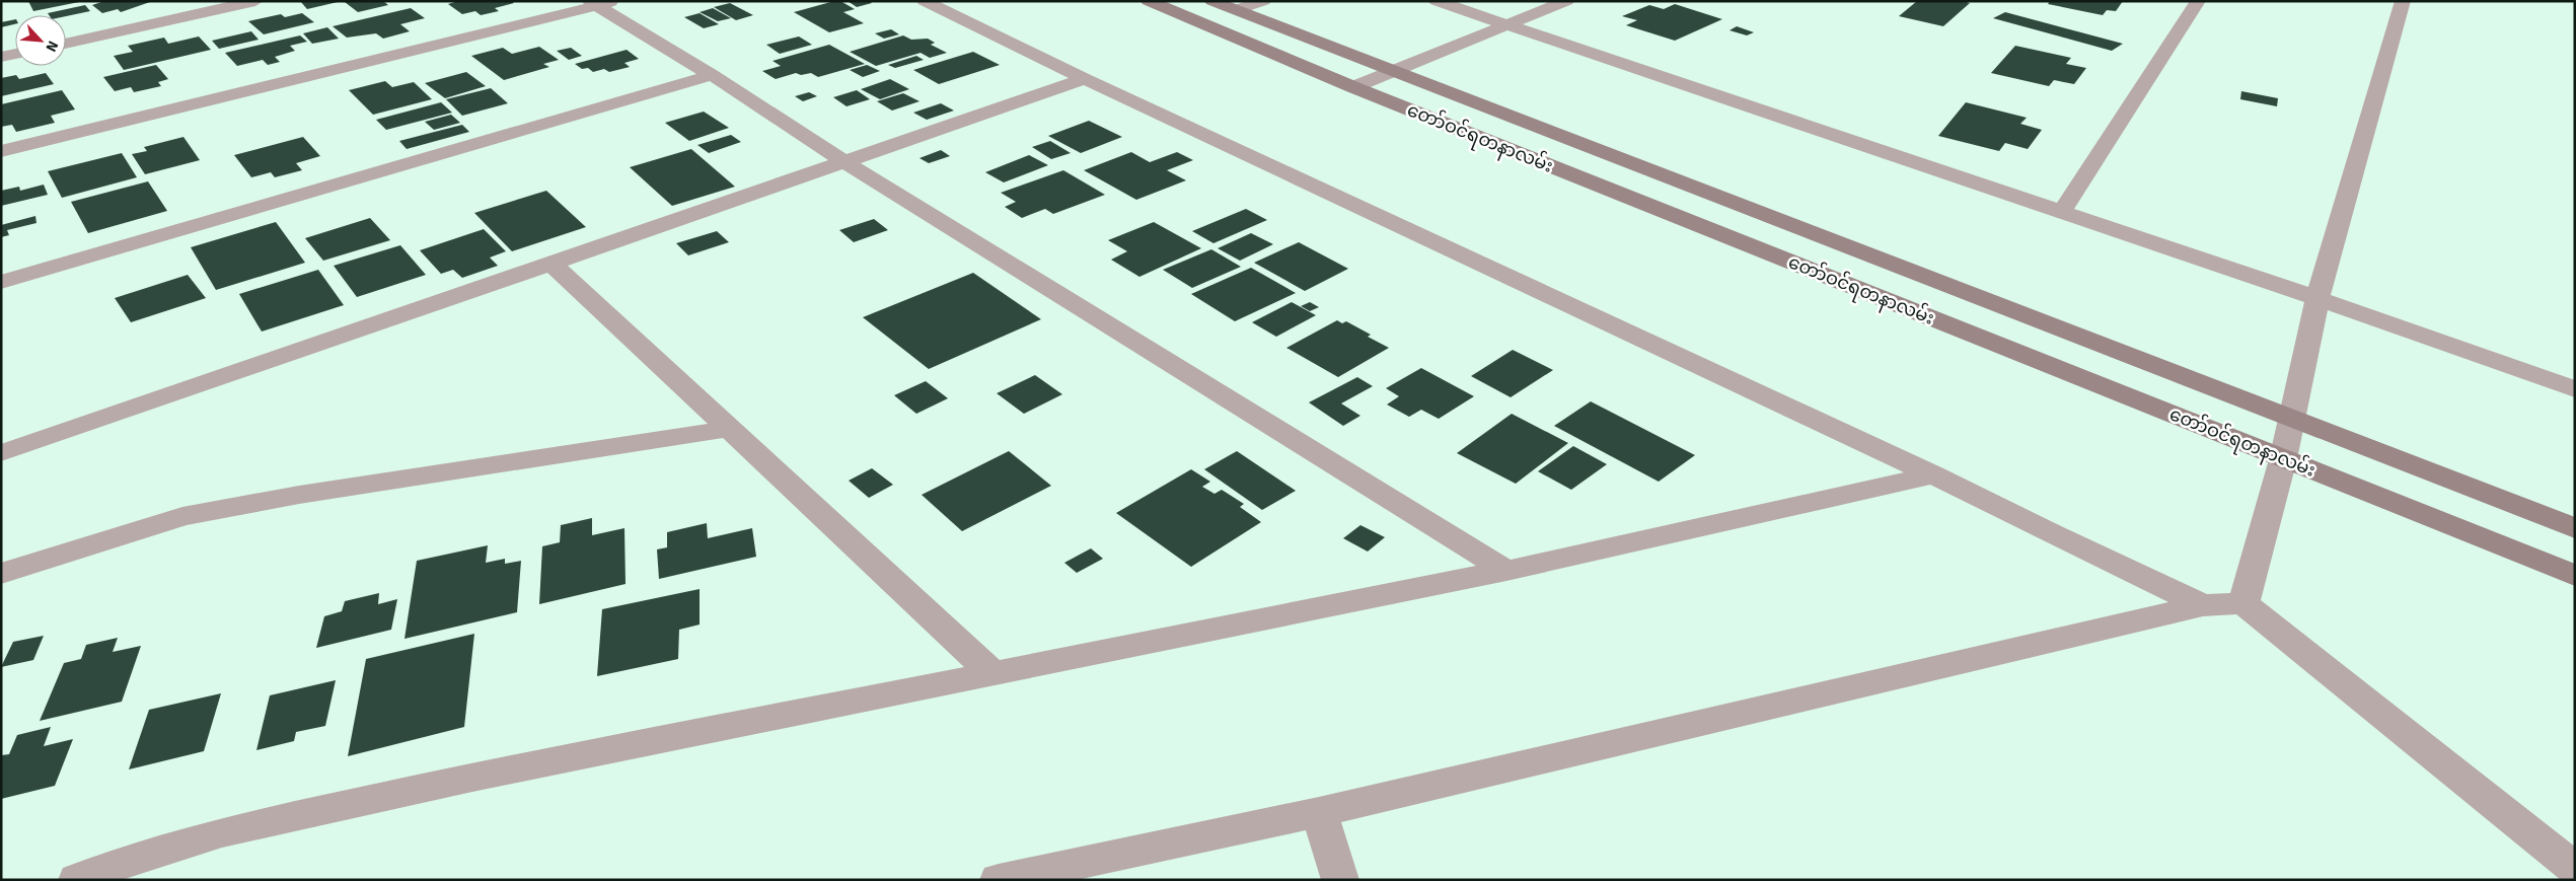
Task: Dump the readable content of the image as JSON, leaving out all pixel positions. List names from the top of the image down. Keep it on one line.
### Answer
{"streets":{"main road":["တော်ဝင်ရတနာလမ်း"]},"north":"bottom right"}
